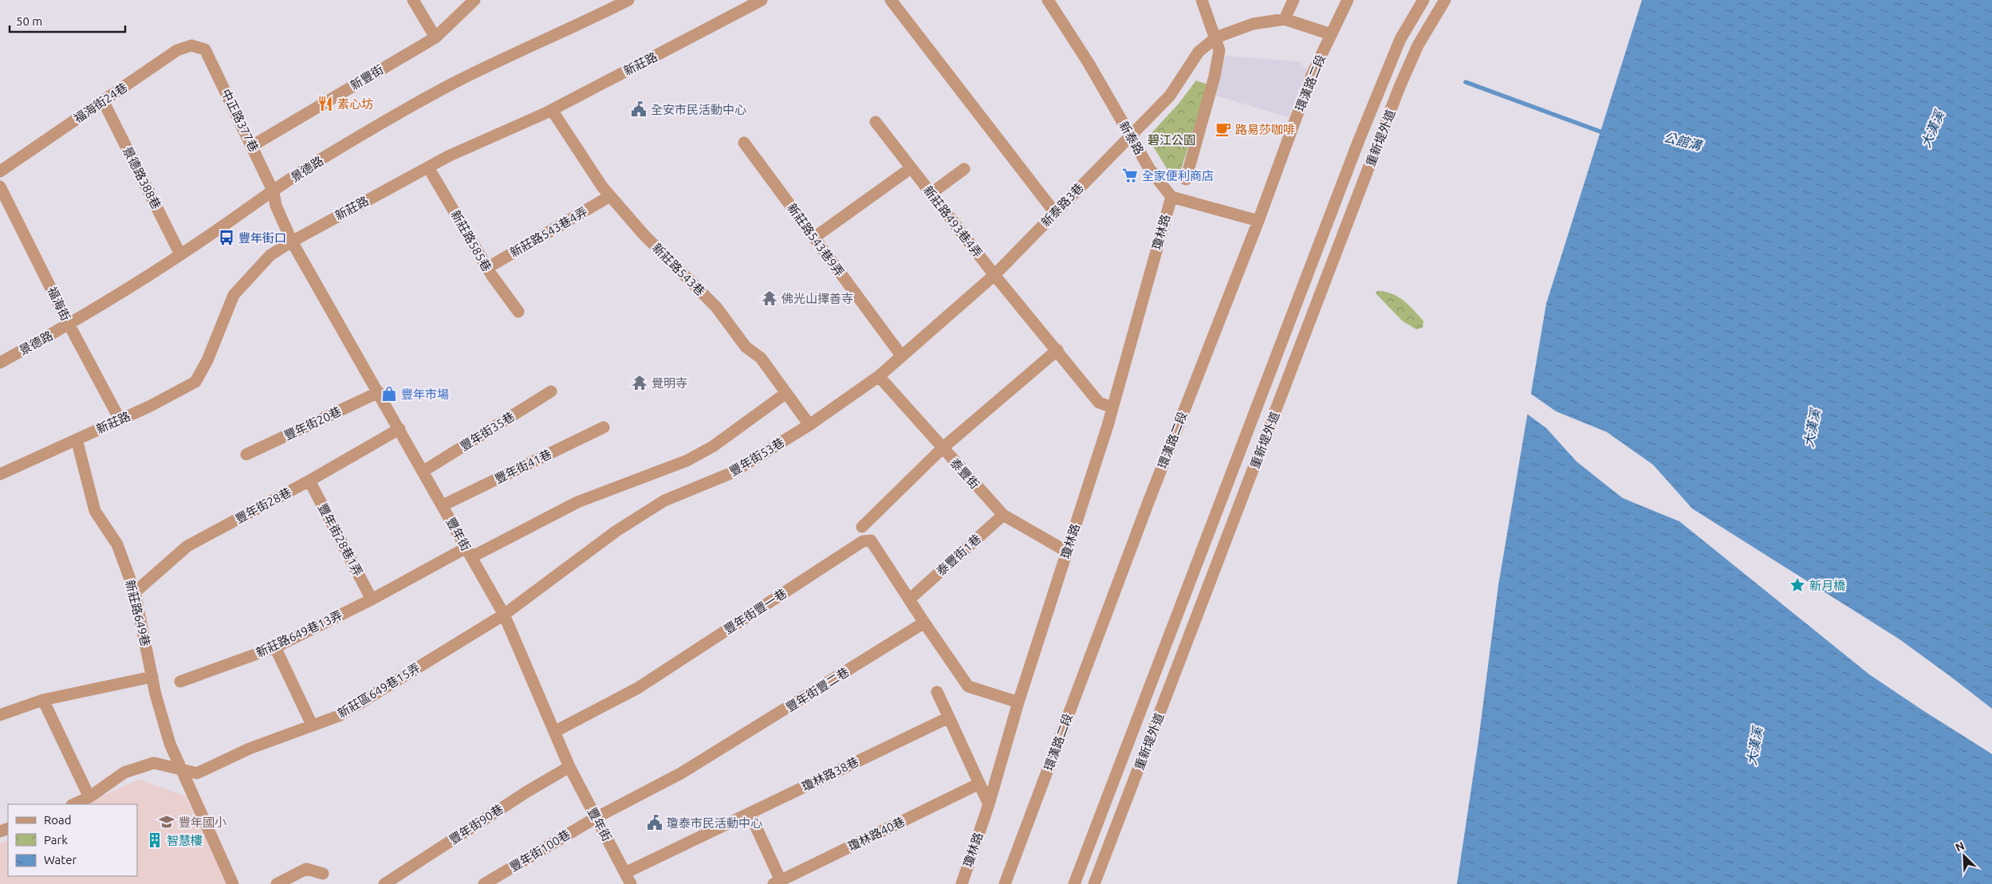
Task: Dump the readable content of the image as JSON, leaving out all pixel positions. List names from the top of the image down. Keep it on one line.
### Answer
{"streets":{"street":["新莊路","新豐街","環漢路二段","福海街24巷","中正路377巷","新泰路","重新堤外道","景德路","景德路388巷","新泰路3巷","新莊路493巷4弄","新莊路543巷4弄","瓊林路","新莊路543巷9弄","新莊路585巷","新莊路543巷","福海街","豐年街20巷","豐年街35巷","豐年街53巷","豐年街41巷","泰豐街","豐年街28巷","豐年街","豐年街28巷1弄","泰豐街1巷","豐年街豐一巷","新莊路649巷","新莊路649巷13弄","豐年街豐二巷","新莊區649巷15弄","瓊林路38巷","豐年街90巷","瓊林路40巷","豐年街100巷"]},"crossings":[["新莊路","新莊路585巷"],["新莊路","新莊路543巷"],["新莊路","福海街"],["新莊路","豐年街"],["新莊路","新莊路649巷"],["新豐街","中正路377巷"],["福海街24巷","中正路377巷"],["福海街24巷","景德路388巷"],["中正路377巷","景德路"],["中正路377巷","豐年街"],["新泰路","新泰路3巷"],["新泰路","瓊林路"],["景德路","景德路388巷"],["景德路","福海街"],["景德路","豐年街"],["新泰路3巷","新莊路493巷4弄"],["新泰路3巷","豐年街53巷"],["新莊路493巷4弄","瓊林路"],["新莊路493巷4弄","豐年街53巷"],["新莊路543巷4弄","新莊路585巷"],["新莊路543巷4弄","新莊路543巷"],["瓊林路","泰豐街"],["新莊路543巷9弄","豐年街53巷"],["新莊路543巷","豐年街53巷"],["豐年街20巷","豐年街"],["豐年街35巷","豐年街"],["豐年街53巷","泰豐街"],["豐年街53巷","豐年街"],["豐年街53巷","新莊區649巷15弄"],["豐年街41巷","豐年街"],["泰豐街","泰豐街1巷"],["豐年街28巷","豐年街"],["豐年街28巷","豐年街28巷1弄"],["豐年街28巷","新莊路649巷"],["豐年街","豐年街豐一巷"],["豐年街","新莊路649巷13弄"],["豐年街","豐年街豐二巷"],["豐年街","新莊區649巷15弄"],["豐年街","瓊林路38巷"],["豐年街","豐年街90巷"],["豐年街","豐年街100巷"],["豐年街28巷1弄","新莊路649巷13弄"],["豐年街豐一巷","豐年街豐二巷"],["新莊路649巷","新莊區649巷15弄"],["豐年街豐二巷","豐年街100巷"]],"water":["大漢溪","公館溝"],"parks":["碧江公園"],"places":{"restaurant":["素心坊"],"public building":["全安市民活動中心","瓊泰市民活動中心"],"cafe":["路易莎咖啡"],"supermarket":["全家便利商店"],"bus stop":["豐年街口"],"temple":["佛光山擇善寺","覺明寺"],"shop":["豐年市場"],"place":["新月橋"],"school or university":["豐年國小"],"building":["智慧樓"]},"legend":["Road","Park","Water"],"scale_bar":"50 m","north":"top left"}
